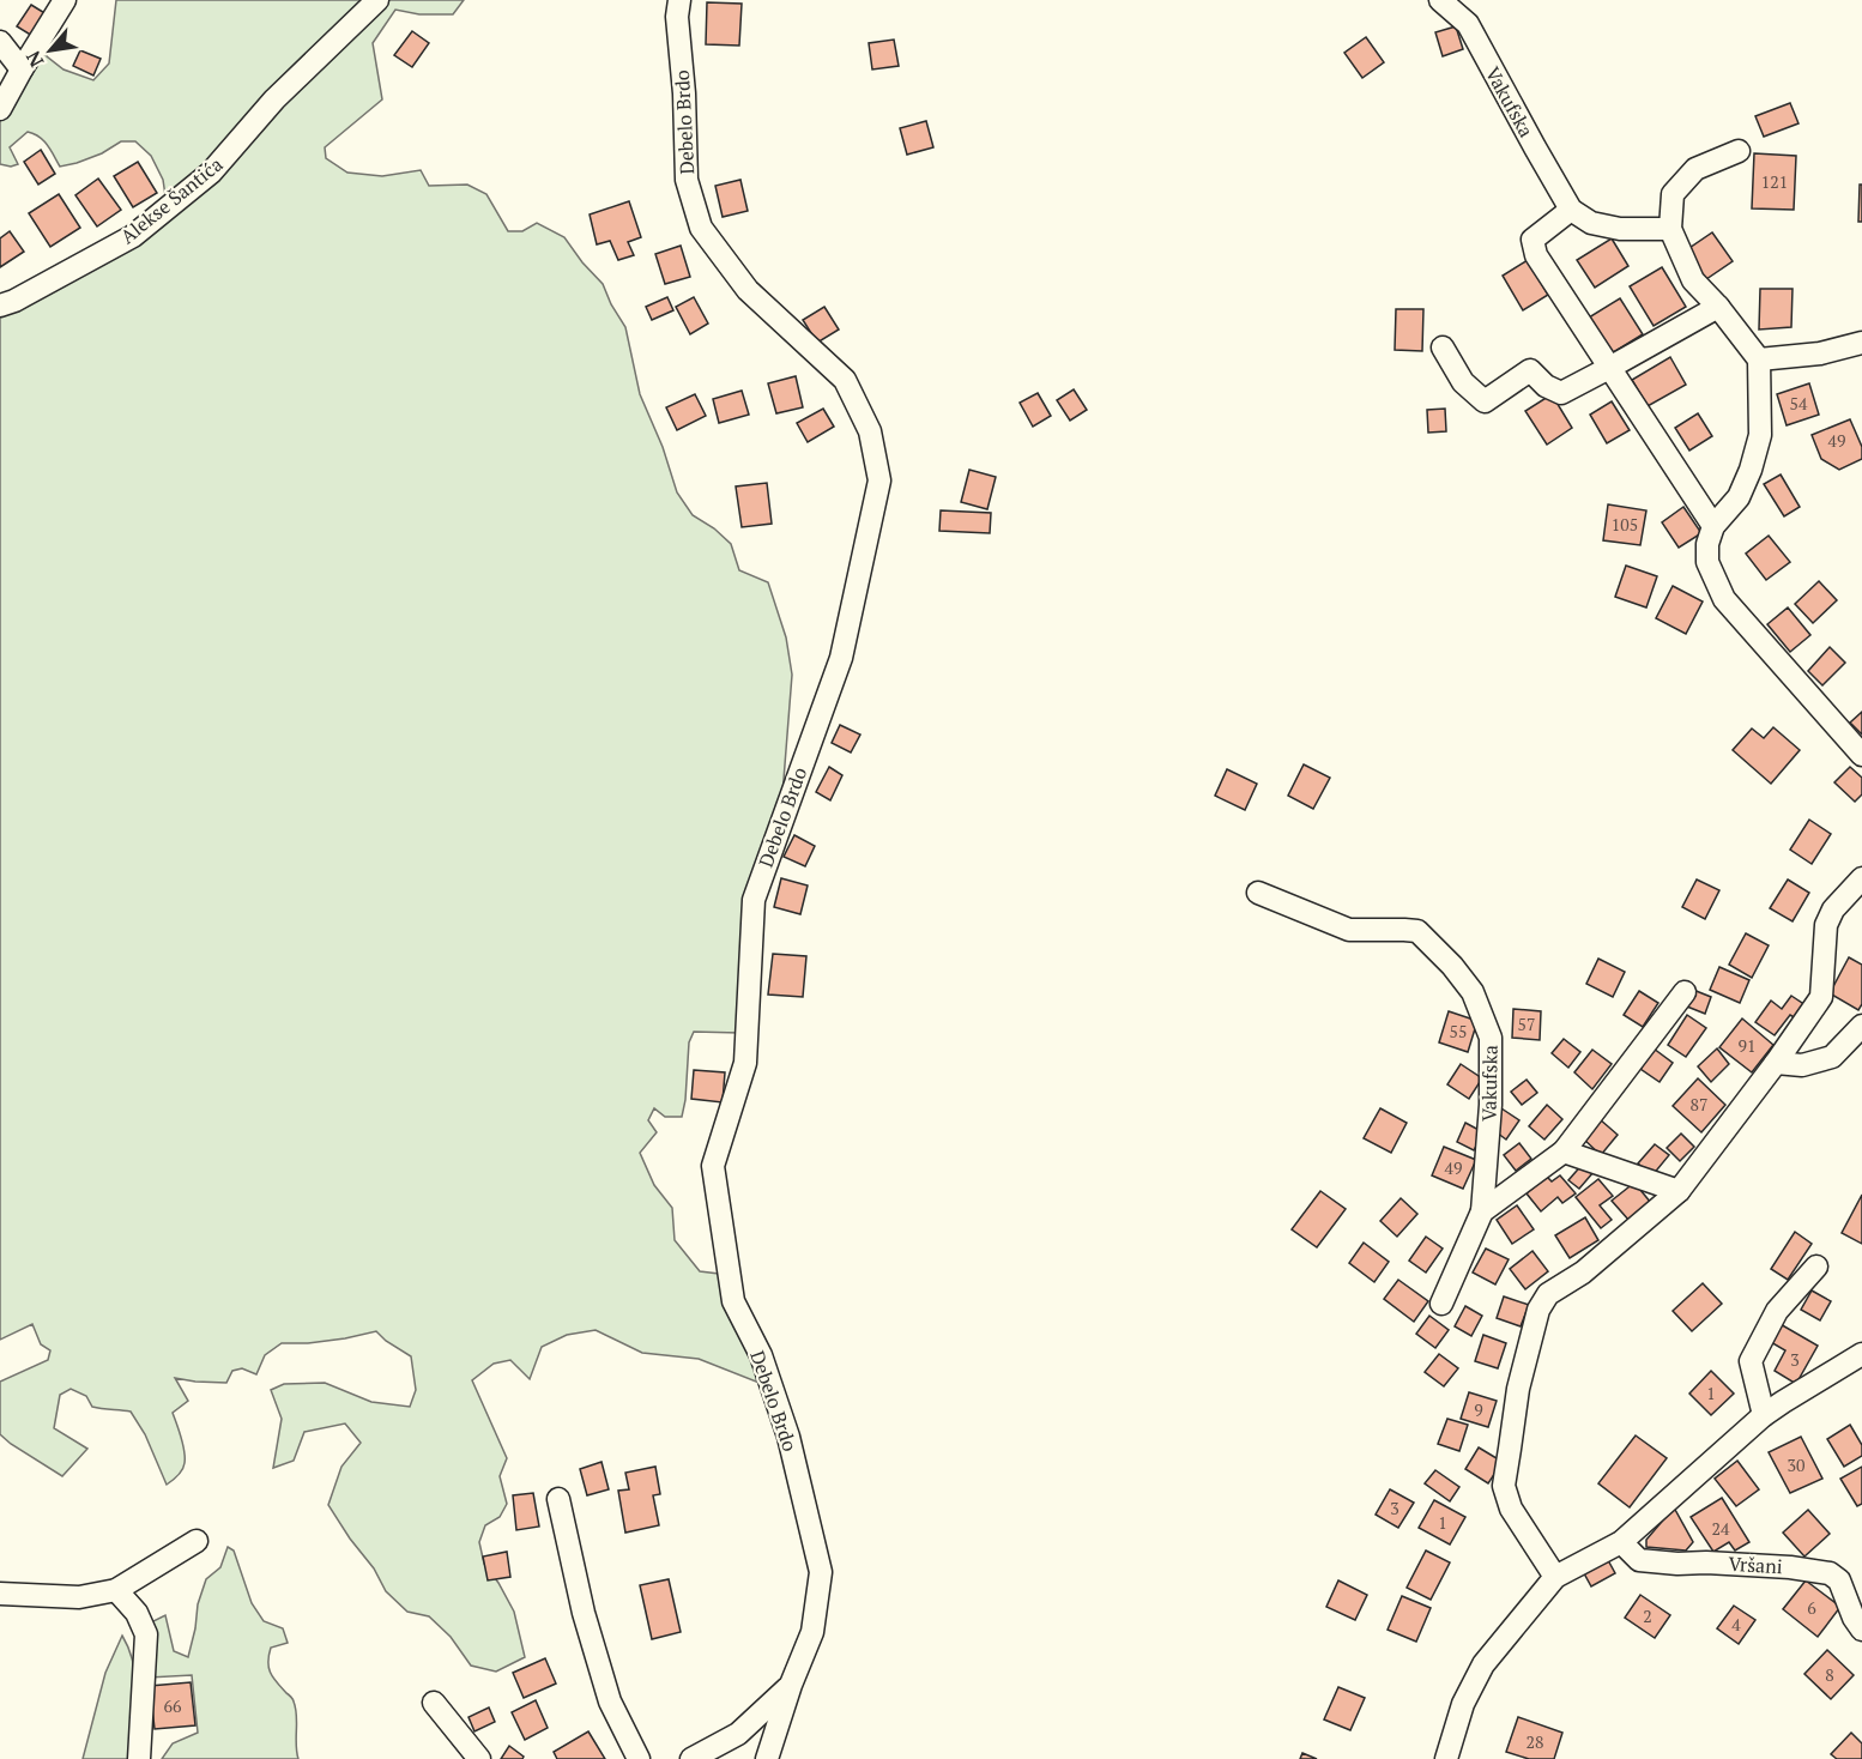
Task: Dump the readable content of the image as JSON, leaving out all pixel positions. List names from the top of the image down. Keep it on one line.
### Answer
{"streets":{"street":["Vakufska","Debelo Brdo","Alekse Šantića","Vršani"]},"house_numbers":["121","54","49","105","57","55","91","87","49","3","1","9","30","3","1","24","6","2","4","8","66","28"],"north":"bottom left"}
